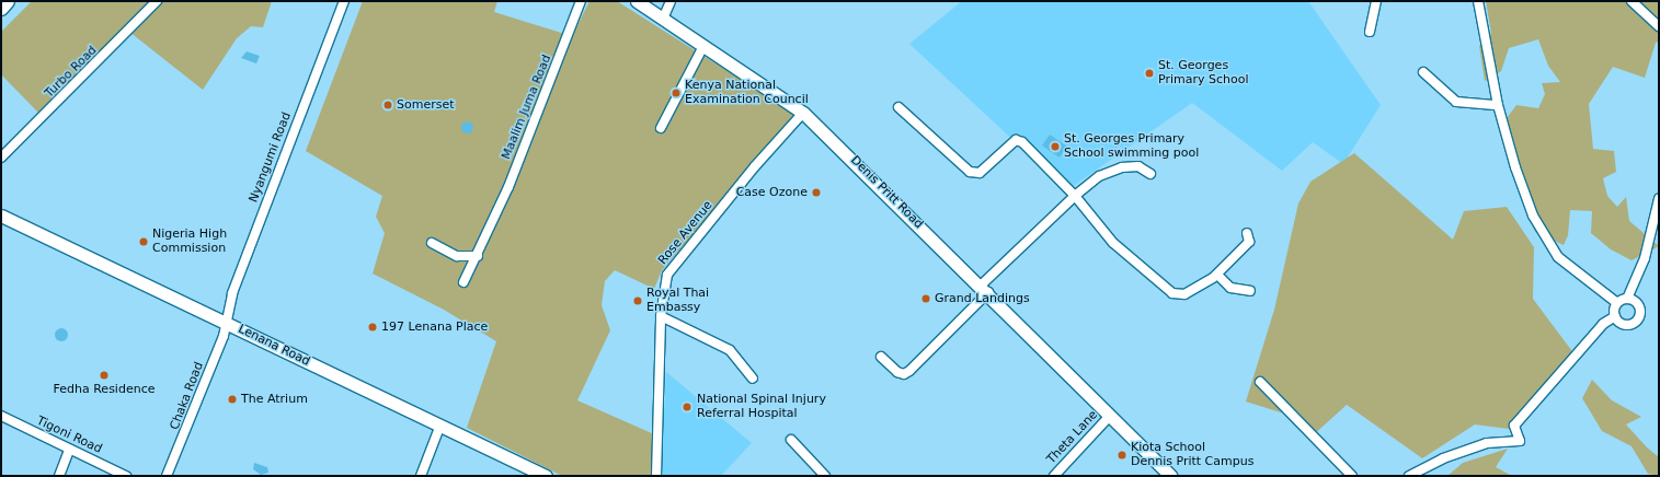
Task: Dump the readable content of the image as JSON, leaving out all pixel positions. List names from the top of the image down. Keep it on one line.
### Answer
{"streets":{"main road":["Denis Pritt Road","Lenana Road"],"street":["Turbo Road","Maalim Juma Road","Nyangumi Road","Rose Avenue","Chaka Road","Tigoni Road","Theta Lane"]},"crossings":[["Nyangumi Road","Lenana Road"],["Nyangumi Road","Chaka Road"],["Denis Pritt Road","Rose Avenue"],["Denis Pritt Road","Theta Lane"],["Lenana Road","Chaka Road"]],"places":["St. Georges Primary School","Kenya National Examination Council","Somerset","St. Georges Primary School swimming pool","Case Ozone","Nigeria High Commission","Grand Landings","Royal Thai Embassy","197 Lenana Place","Fedha Residence","The Atrium","National Spinal Injury Referral Hospital","Kiota School Dennis Pritt Campus"]}
